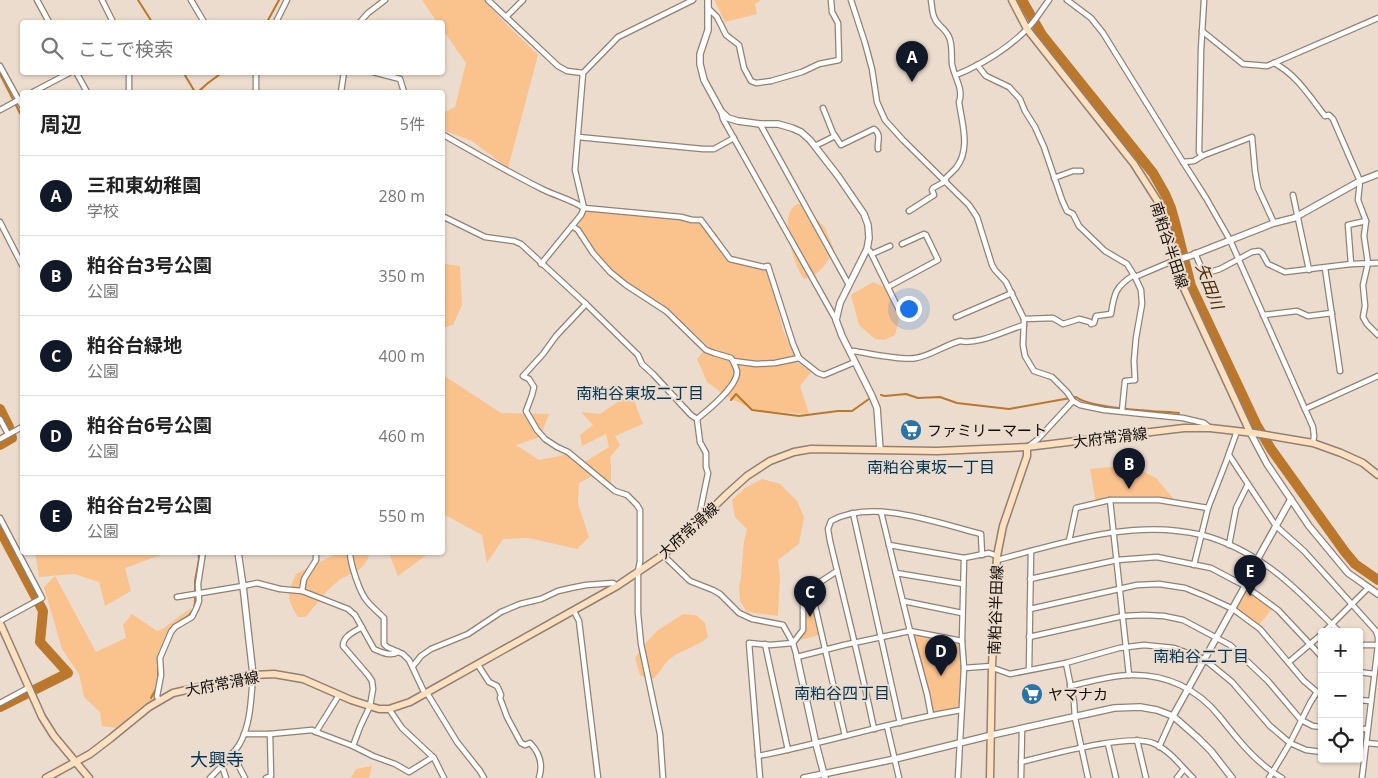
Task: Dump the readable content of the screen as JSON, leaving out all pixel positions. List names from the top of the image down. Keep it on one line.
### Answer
{"streets":{"main road":["南粕谷半田線","大府常滑線"]},"crossings":[["南粕谷半田線","大府常滑線"]],"districts":["南粕谷東坂二丁目","南粕谷東坂一丁目","南粕谷二丁目","南粕谷四丁目","大興寺"],"water":["矢田川"],"places":{"supermarket":["ファミリーマート","ヤマナカ"]},"page":{"search":"ここで検索","pins":["A","B","E","C","D"],"heading":["周辺","5件"],"list":[{"mark":"A","name":"三和東幼稚園","note":"学校","value":"280 m"},{"mark":"B","name":"粕谷台3号公園","note":"公園","value":"350 m"},{"mark":"C","name":"粕谷台緑地","note":"公園","value":"400 m"},{"mark":"D","name":"粕谷台6号公園","note":"公園","value":"460 m"},{"mark":"E","name":"粕谷台2号公園","note":"公園","value":"550 m"}],"map_buttons":["+","−"]}}
